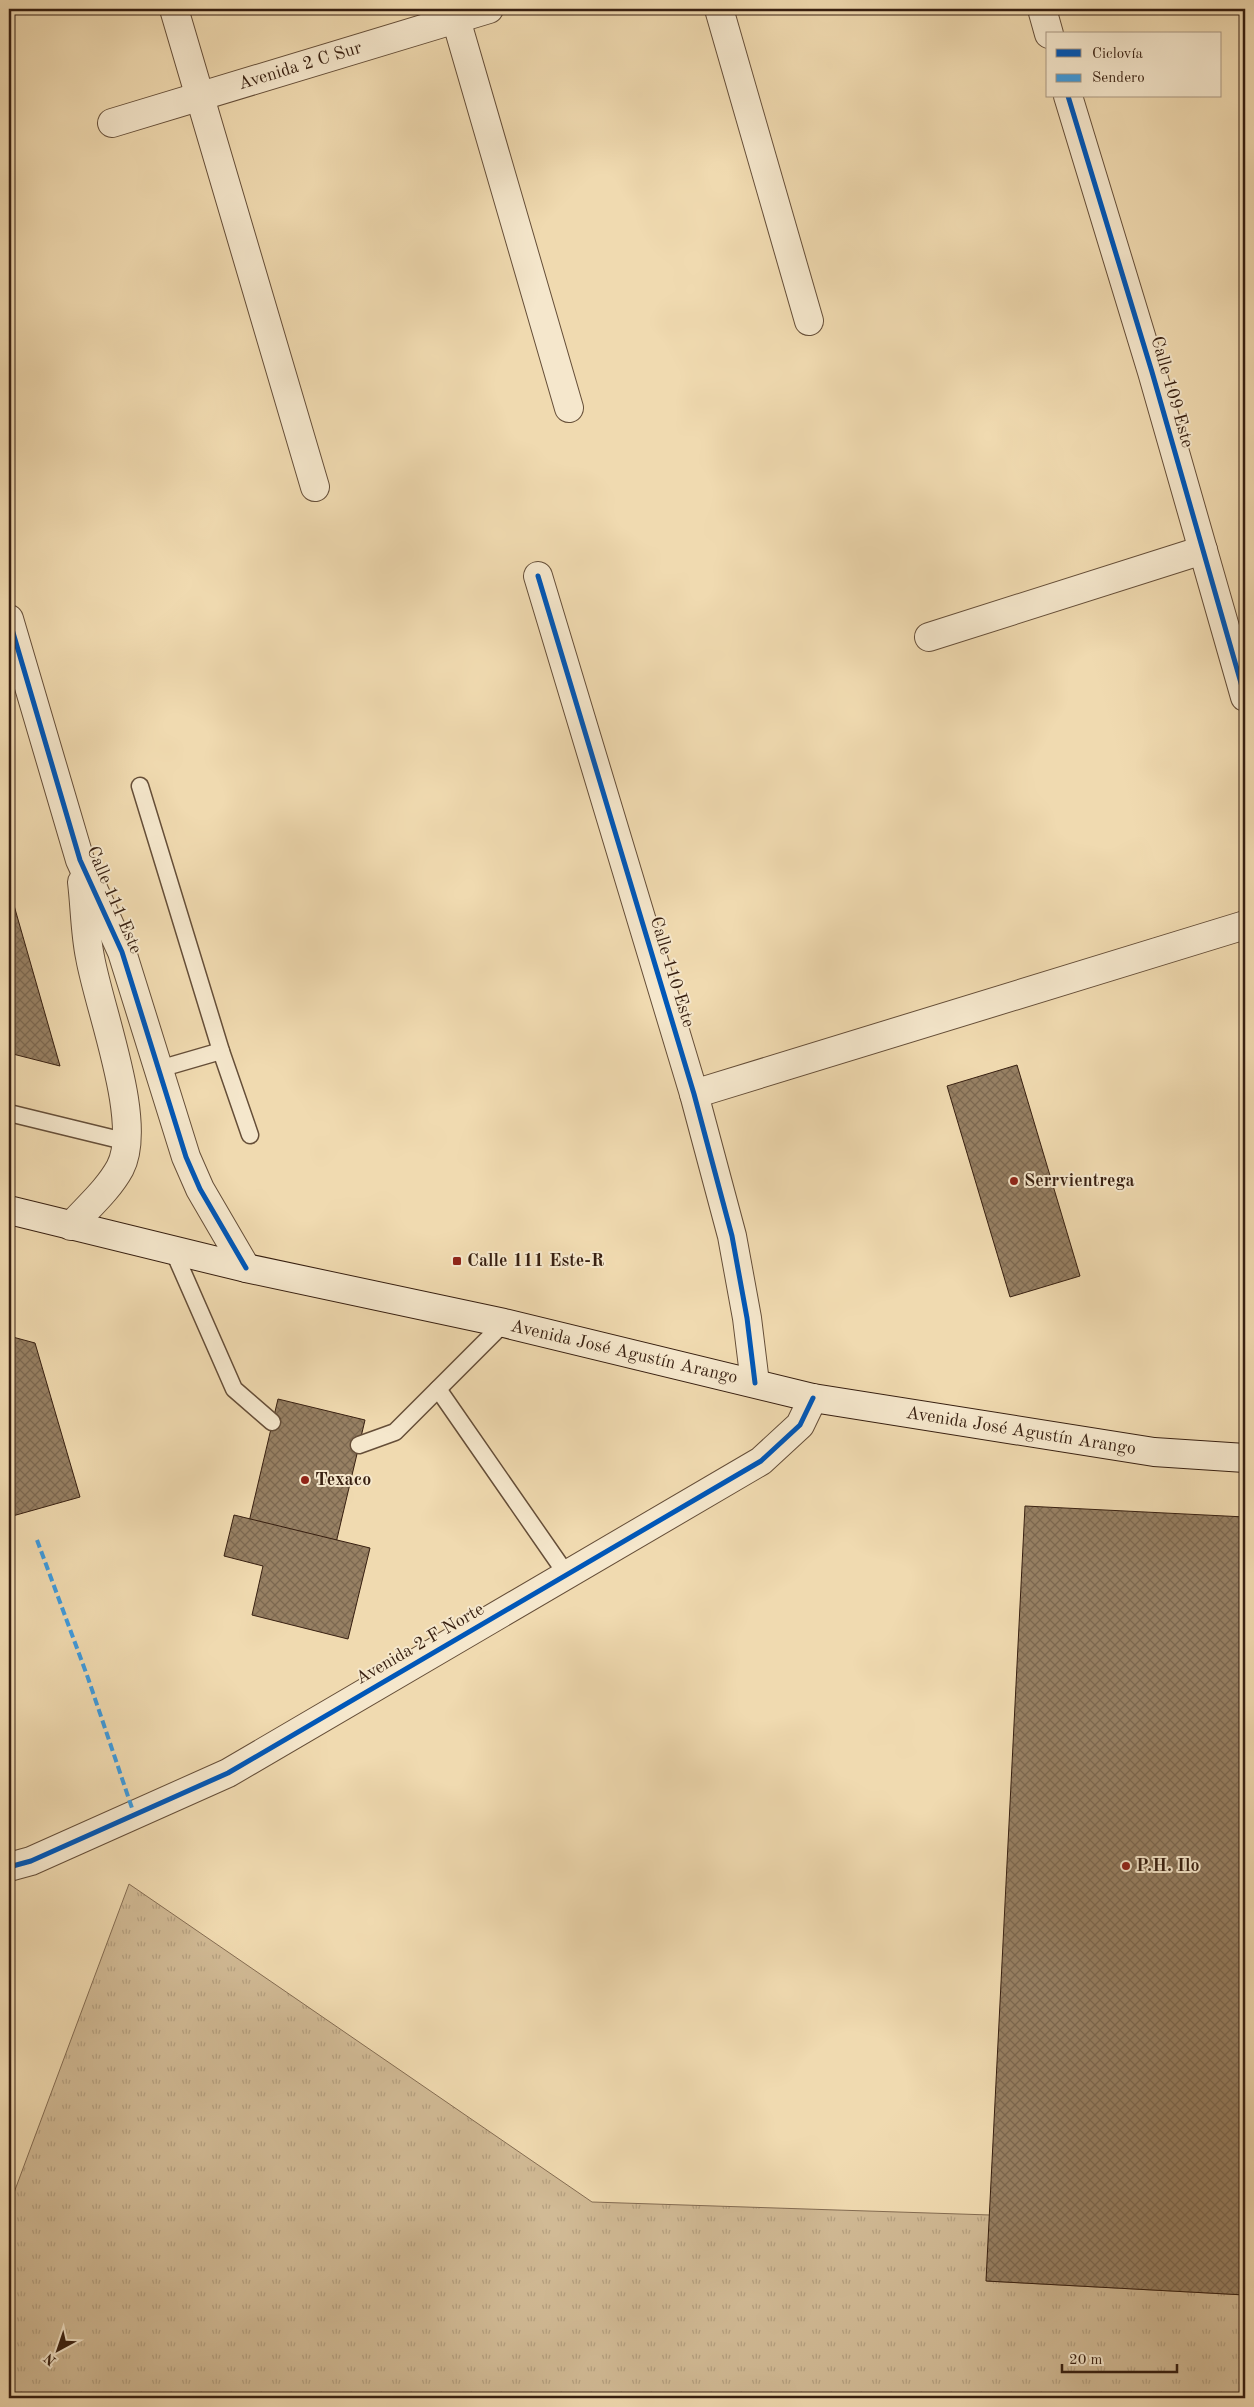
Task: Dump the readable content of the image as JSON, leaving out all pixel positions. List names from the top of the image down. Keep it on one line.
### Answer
{"streets":{"street":["Avenida 2 C Sur","Calle 109 Este","Calle 111 Este","Calle 110 Este","Avenida José Agustín Arango","Avenida 2 F Norte"]},"crossings":[["Calle 111 Este","Avenida José Agustín Arango"],["Calle 110 Este","Avenida José Agustín Arango"],["Avenida José Agustín Arango","Avenida 2 F Norte"]],"places":{"other":["Serrvientrega","Texaco","P.H. Ilo"],"transit":["Calle 111 Este-R"]},"legend":["Ciclovía","Sendero"],"scale_bar":"20 m","north":"bottom left"}
